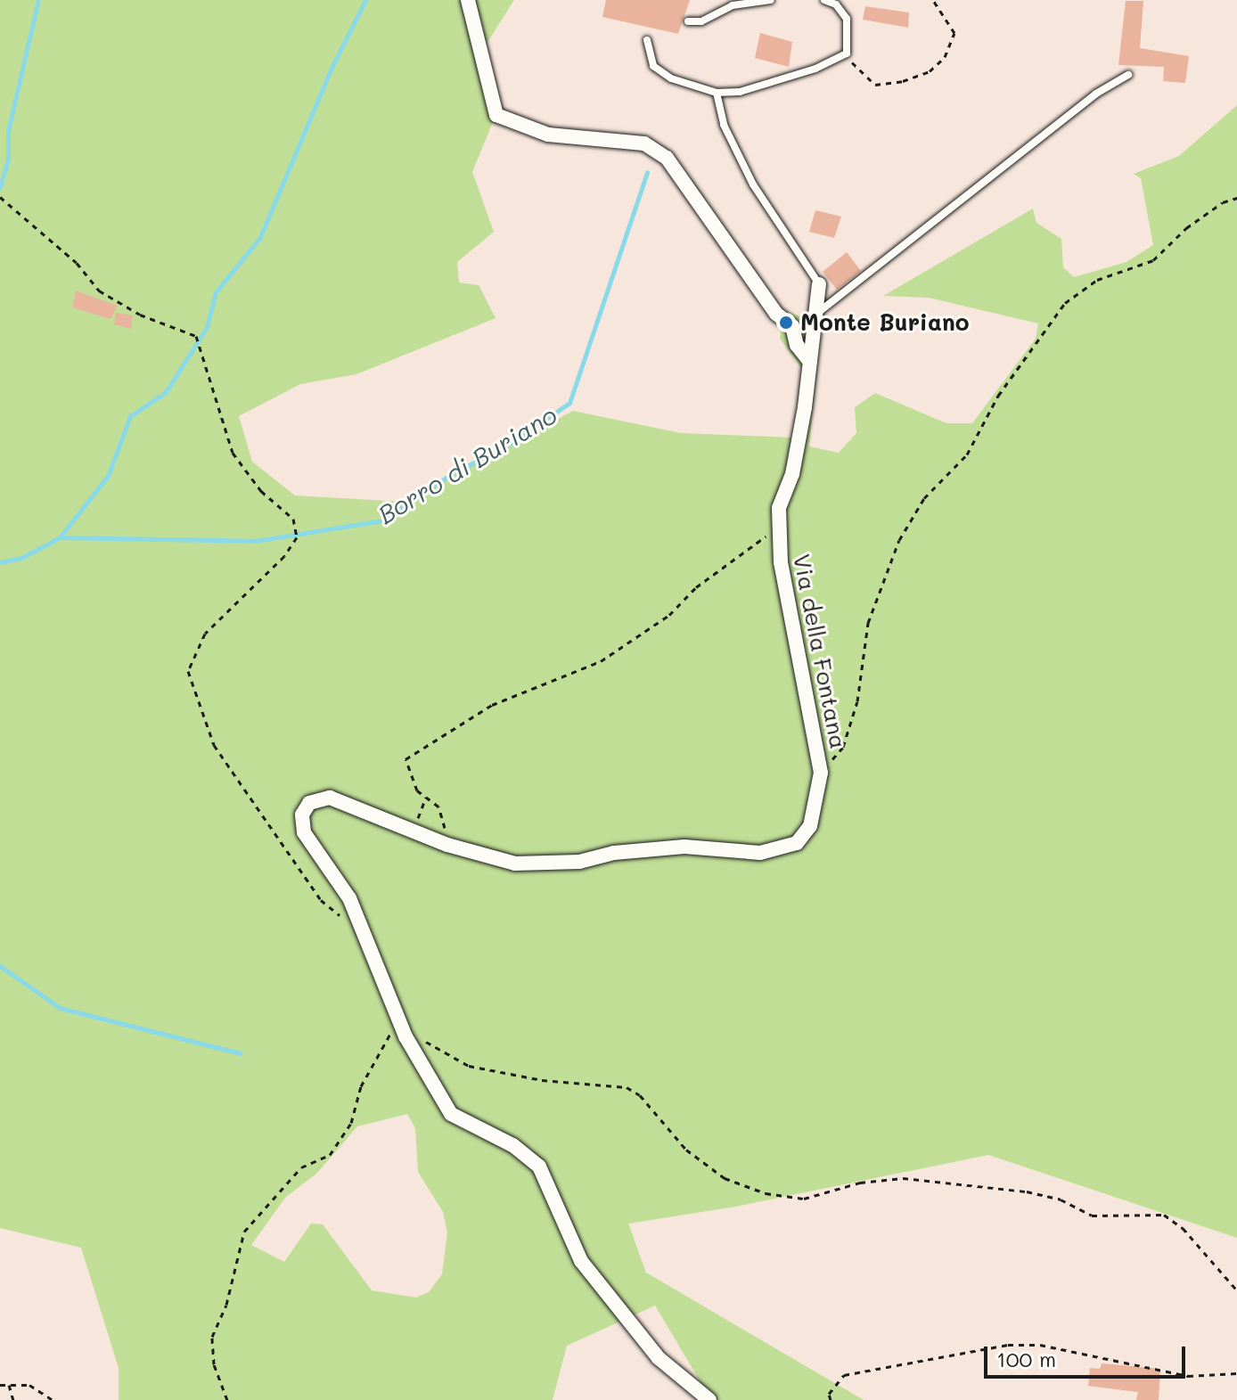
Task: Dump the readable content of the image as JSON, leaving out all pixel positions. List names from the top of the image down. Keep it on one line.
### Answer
{"streets":{"street":["Via della Fontana"]},"water":["Borro di Buriano"],"places":["Monte Buriano"],"scale_bar":"100 m"}
